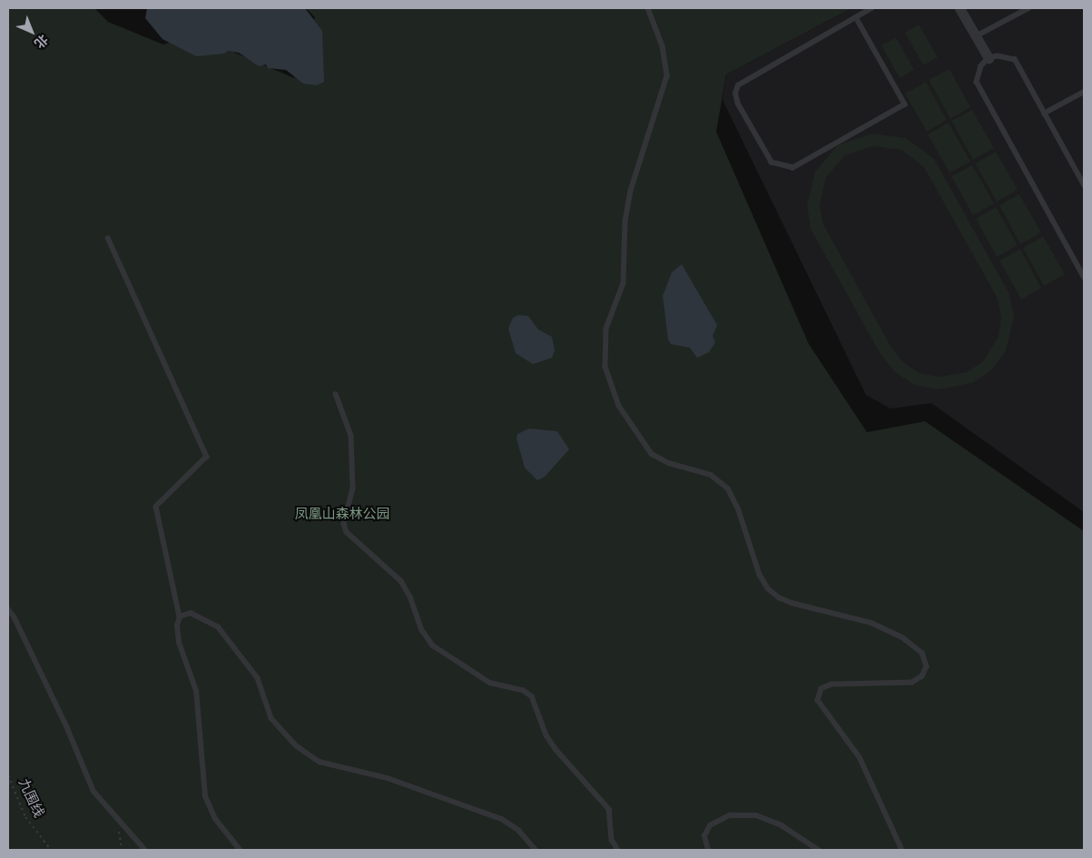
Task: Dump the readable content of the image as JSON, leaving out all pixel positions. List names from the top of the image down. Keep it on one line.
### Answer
{"streets":{"path":["九围线"]},"parks":["凤凰山森林公园"],"north":"bottom right"}
